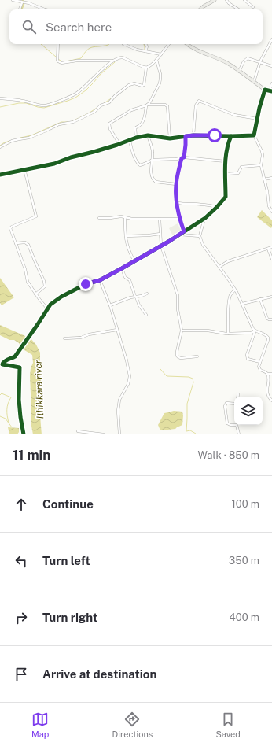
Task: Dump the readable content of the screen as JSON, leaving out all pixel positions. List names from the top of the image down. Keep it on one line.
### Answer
{"water":["Ithikkara river"],"page":{"search":"Search here","heading":["11 min","Walk · 850 m"],"list":[["Continue","100 m"],["Turn left","350 m"],["Turn right","400 m"],"Arrive at destination"],"nav":["Map","Directions","Saved"]}}
